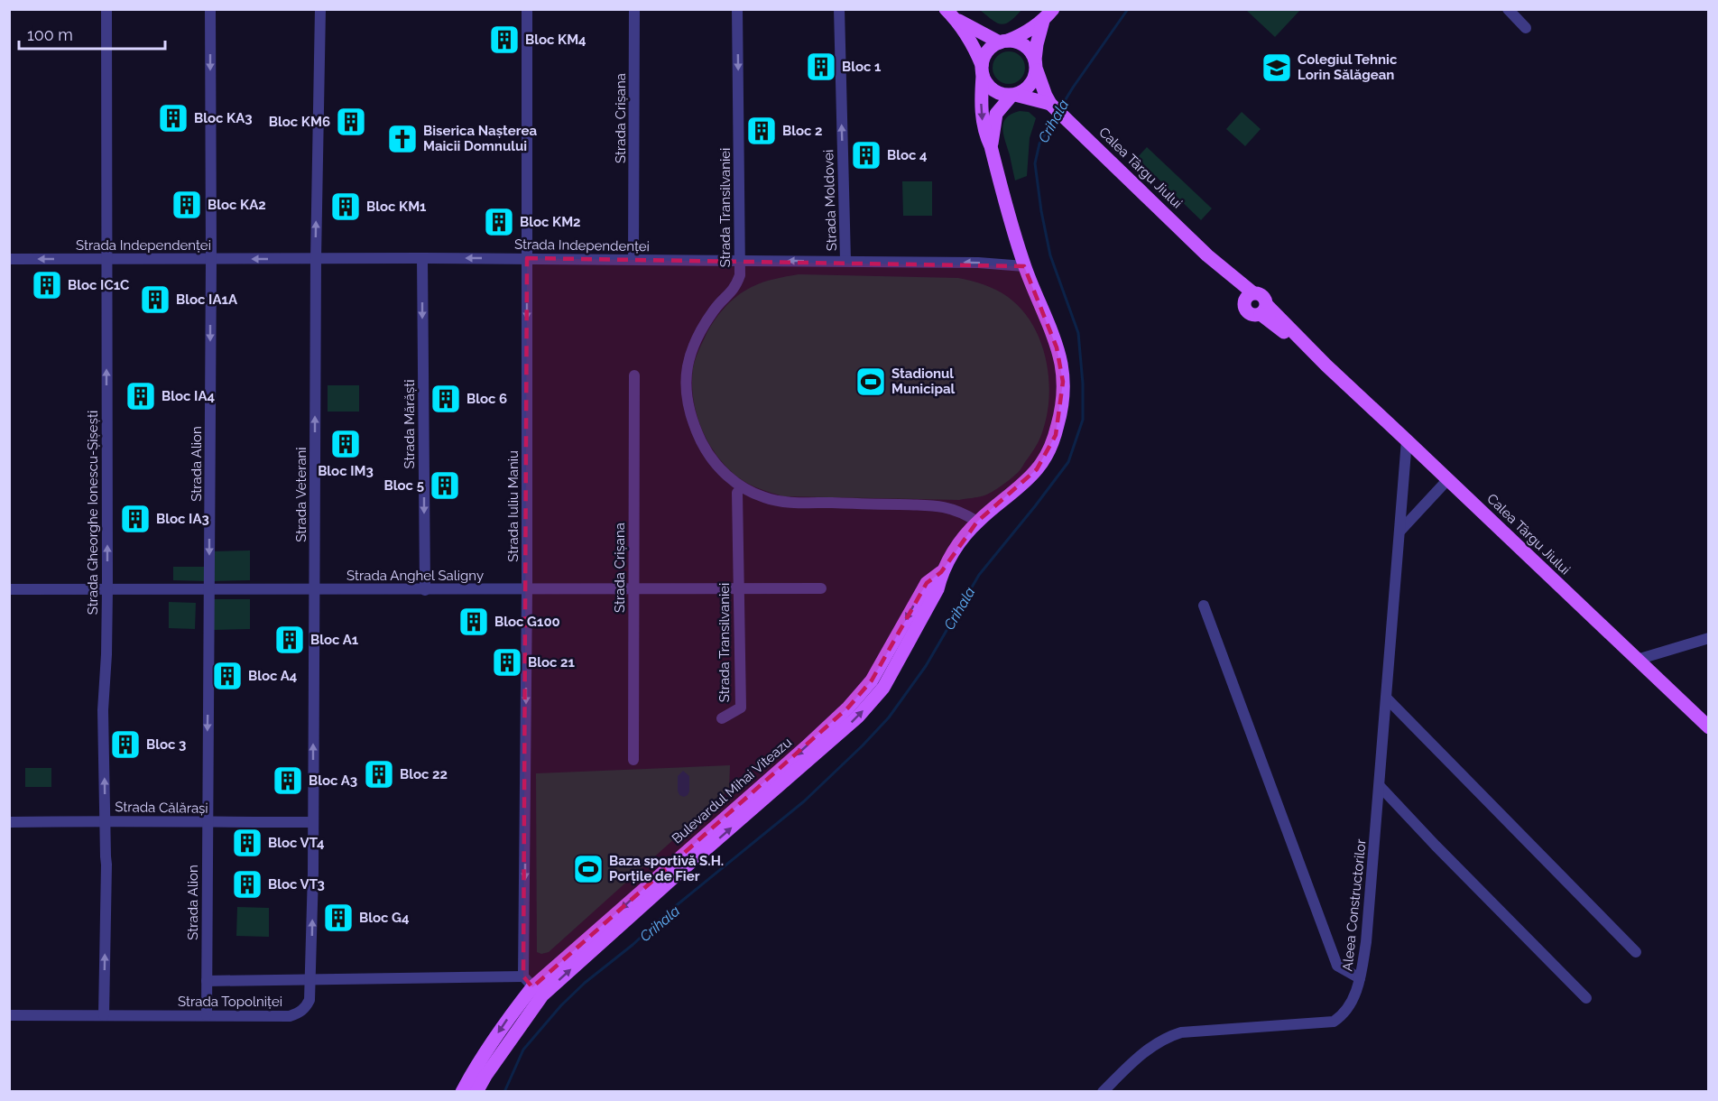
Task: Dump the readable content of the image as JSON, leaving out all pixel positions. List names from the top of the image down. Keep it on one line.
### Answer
{"streets":{"main road":["Calea Târgu Jiului","Bulevardul Mihai Viteazu"],"street":["Strada Crișana","Strada Moldovei","Strada Transilvaniei","Strada Independenței","Strada Mărăști","Strada Alion","Strada Veterani","Strada Iuliu Maniu","Strada Gheorghe Ionescu-Șișești","Strada Anghel Saligny","Strada Călărași","Aleea Constructorilor","Strada Topolniței"]},"crossings":[["Strada Crișana","Strada Independenței"],["Strada Crișana","Strada Anghel Saligny"],["Calea Târgu Jiului","Bulevardul Mihai Viteazu"],["Calea Târgu Jiului","Aleea Constructorilor"],["Strada Moldovei","Strada Independenței"],["Strada Transilvaniei","Strada Independenței"],["Strada Transilvaniei","Strada Anghel Saligny"],["Strada Transilvaniei","Bulevardul Mihai Viteazu"],["Strada Independenței","Strada Mărăști"],["Strada Independenței","Strada Alion"],["Strada Independenței","Strada Veterani"],["Strada Independenței","Strada Iuliu Maniu"],["Strada Independenței","Strada Gheorghe Ionescu-Șișești"],["Strada Independenței","Bulevardul Mihai Viteazu"],["Strada Mărăști","Strada Anghel Saligny"],["Strada Alion","Strada Anghel Saligny"],["Strada Alion","Strada Călărași"],["Strada Alion","Strada Topolniței"],["Strada Veterani","Strada Anghel Saligny"],["Strada Veterani","Strada Călărași"],["Strada Veterani","Strada Topolniței"],["Strada Iuliu Maniu","Strada Anghel Saligny"],["Strada Iuliu Maniu","Bulevardul Mihai Viteazu"],["Strada Gheorghe Ionescu-Șișești","Strada Anghel Saligny"],["Strada Gheorghe Ionescu-Șișești","Strada Călărași"],["Strada Gheorghe Ionescu-Șișești","Strada Topolniței"]],"one_way":["Strada Moldovei","Strada Independenței","Strada Mărăști","Strada Alion","Strada Veterani","Strada Iuliu Maniu","Strada Gheorghe Ionescu-Șișești"],"water":["Crihala"],"places":{"building":["Bloc KM4","Bloc 1","Bloc KA3","Bloc KM6","Bloc 2","Bloc 4","Bloc KA2","Bloc KM1","Bloc KM2","Bloc IC1C","Bloc IA1A","Bloc IA4","Bloc 6","Bloc IM3","Bloc 5","Bloc IA3","Bloc G100","Bloc A1","Bloc 21","Bloc A4","Bloc 3","Bloc 22","Bloc A3","Bloc VT4","Bloc VT3","Bloc G4"],"school or university":["Colegiul Tehnic Lorin Sălăgean"],"church":["Biserica Nașterea Maicii Domnului"],"sports":["Stadionul Municipal","Baza sportivă S.H. Porțile de Fier"]},"scale_bar":"100 m"}
